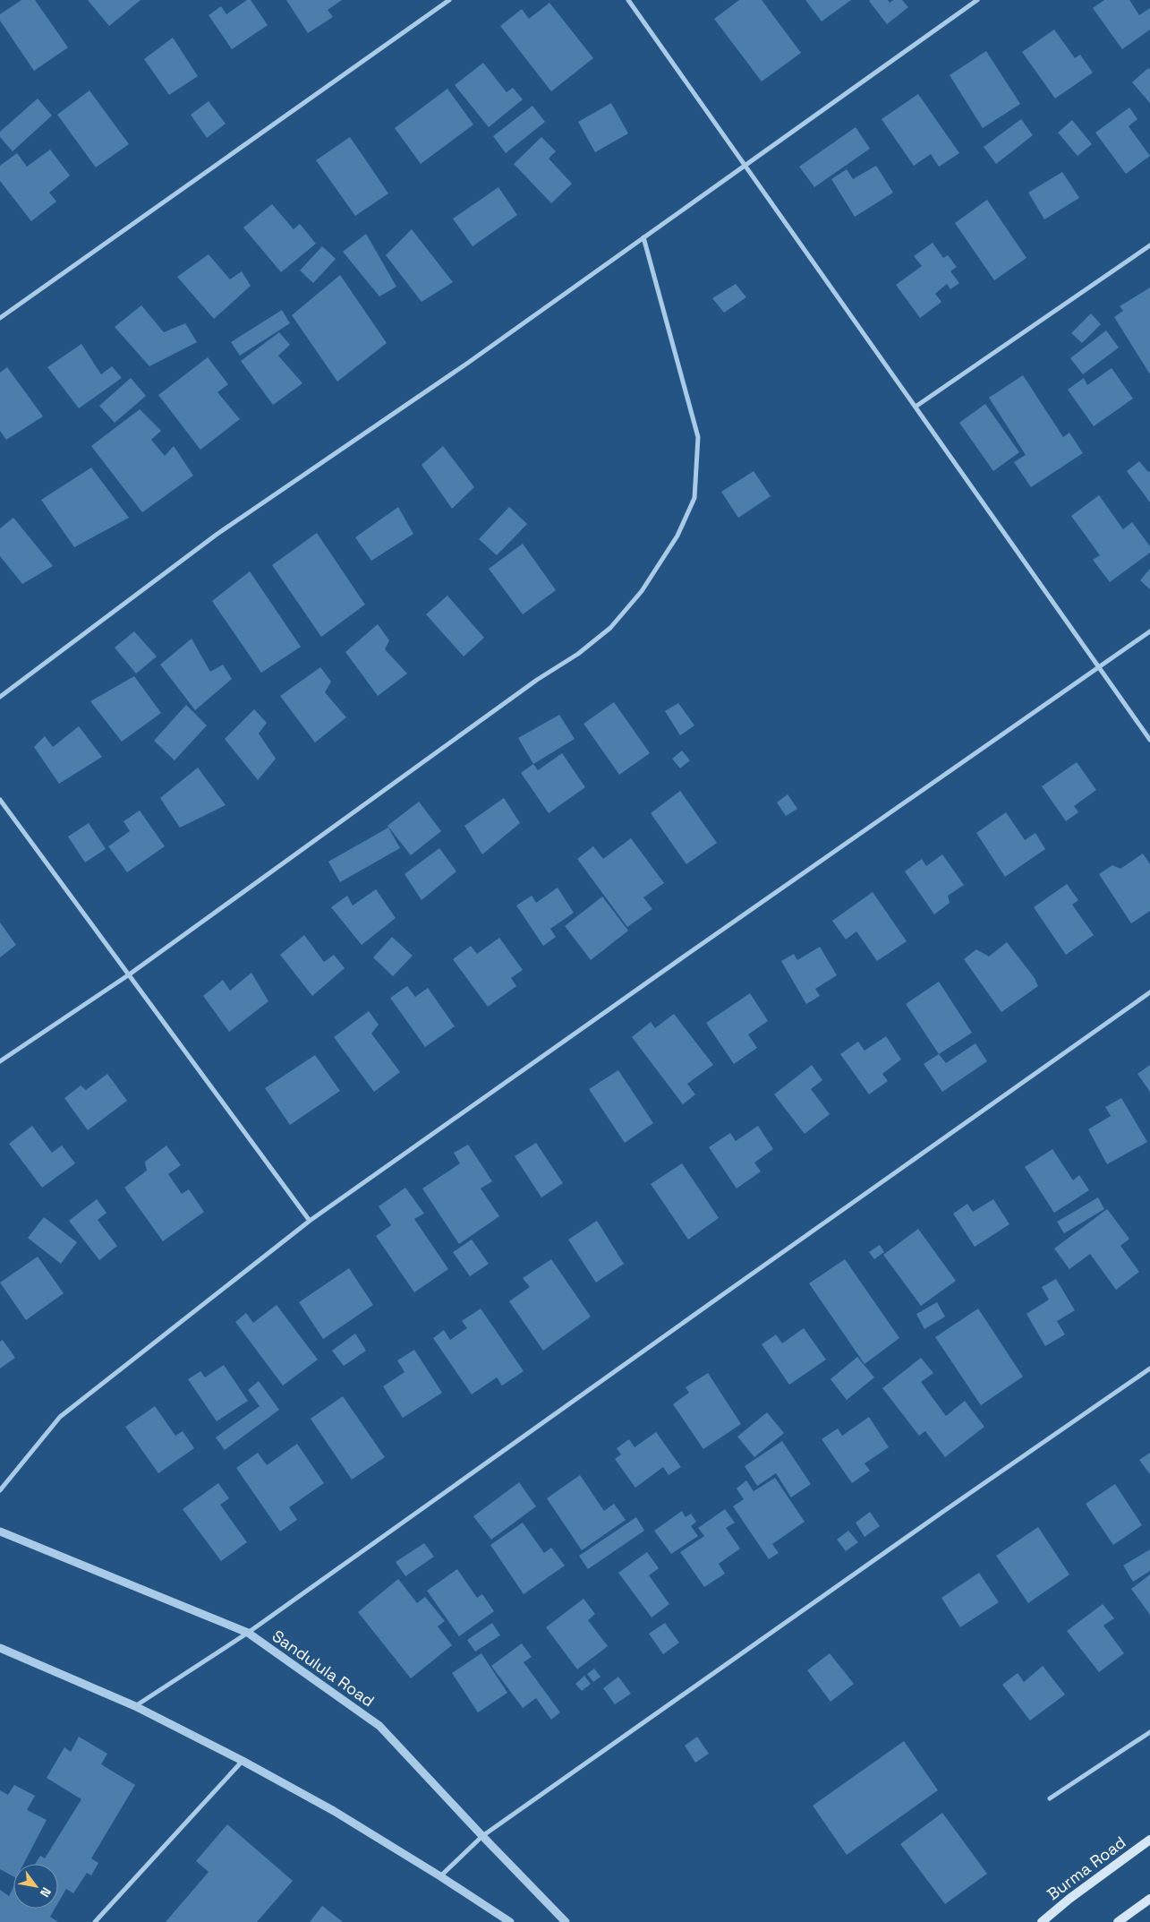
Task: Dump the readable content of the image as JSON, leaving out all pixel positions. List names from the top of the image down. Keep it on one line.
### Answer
{"streets":{"main road":["Burma Road"],"street":["Sandulula Road"]},"north":"bottom right"}
